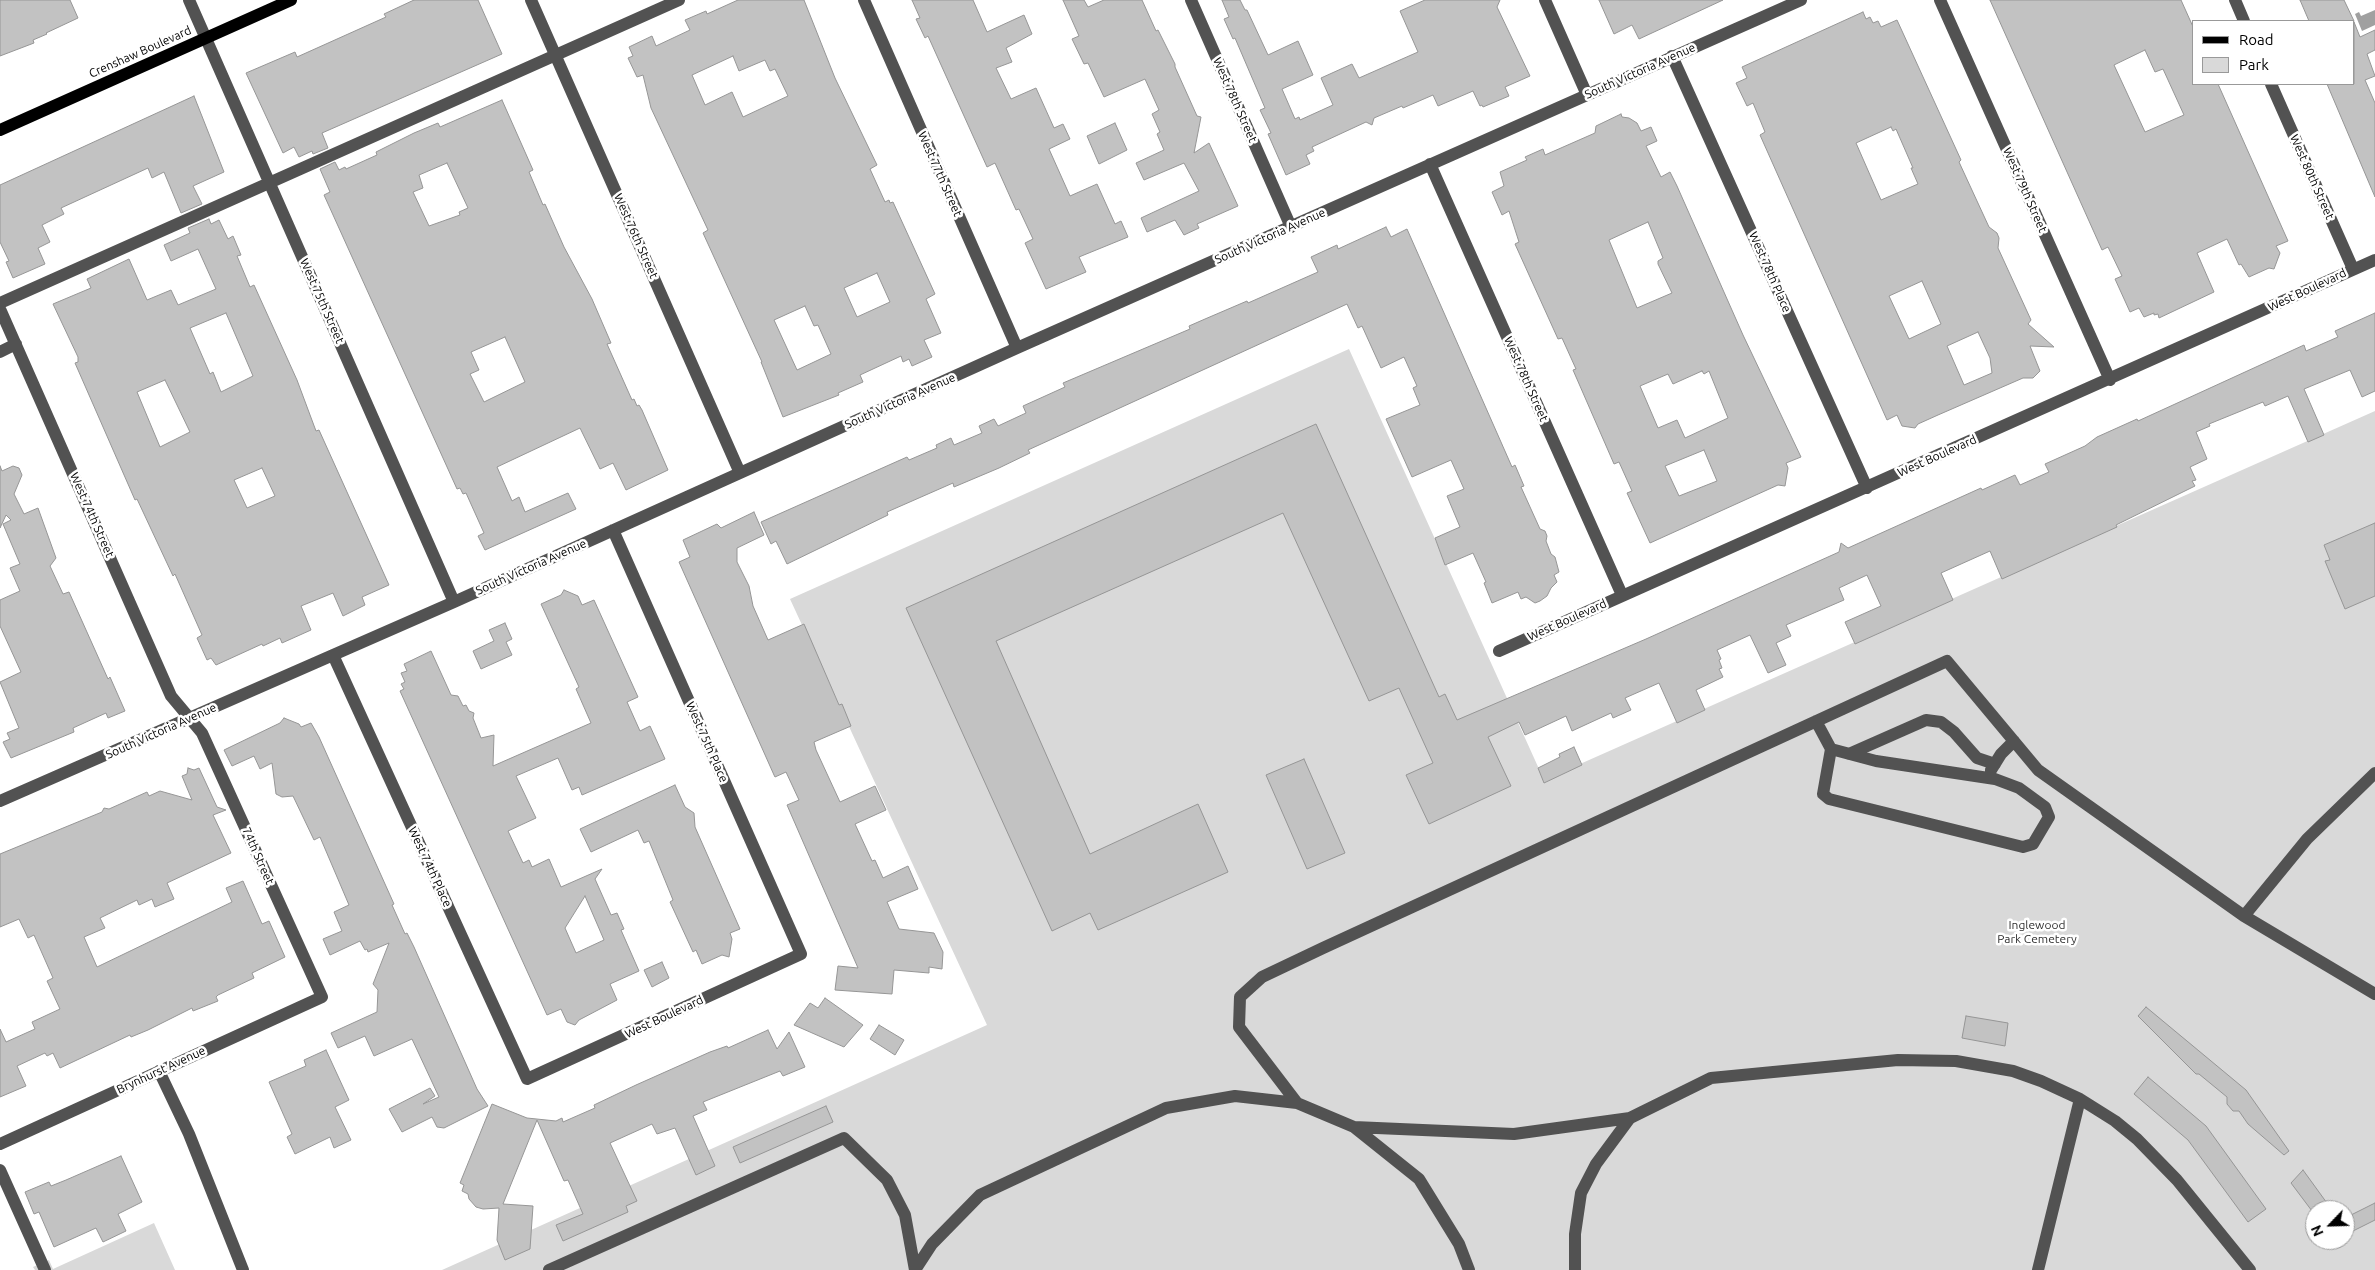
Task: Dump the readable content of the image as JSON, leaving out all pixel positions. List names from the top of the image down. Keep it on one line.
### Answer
{"streets":{"main road":["Crenshaw Boulevard"],"street":["South Victoria Avenue","West 78th Street","West 77th Street","West 80th Street","West 79th Street","West 76th Street","West 78th Place","West Boulevard","West 75th Street","West 74th Street","West 75th Place","74th Street","West 74th Place","Brynhurst Avenue"]},"crossings":[["Crenshaw Boulevard","West 75th Street"],["South Victoria Avenue","West 78th Street"],["South Victoria Avenue","West 77th Street"],["South Victoria Avenue","West 76th Street"],["South Victoria Avenue","West 78th Place"],["South Victoria Avenue","West 75th Street"],["South Victoria Avenue","West 74th Street"],["South Victoria Avenue","West 75th Place"],["South Victoria Avenue","74th Street"],["South Victoria Avenue","West 74th Place"],["West 78th Street","West Boulevard"],["West 80th Street","West Boulevard"],["West 79th Street","West Boulevard"],["West 78th Place","West Boulevard"],["West Boulevard","West 75th Place"],["West Boulevard","West 74th Place"],["West 74th Street","74th Street"],["74th Street","Brynhurst Avenue"]],"parks":["Inglewood Park Cemetery"],"legend":["Road","Park"],"north":"bottom left"}
